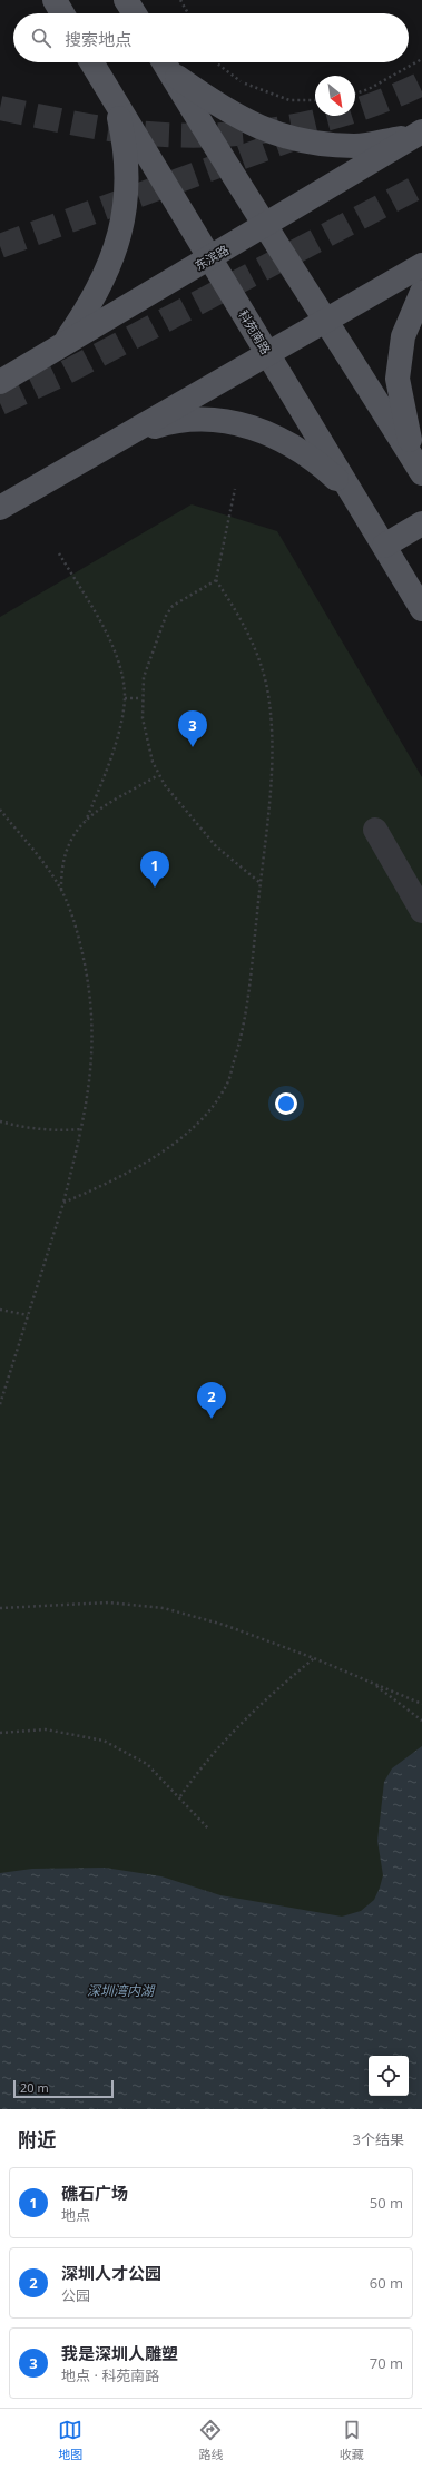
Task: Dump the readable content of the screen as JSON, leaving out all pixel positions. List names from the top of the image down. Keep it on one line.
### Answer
{"streets":{"main road":["东滨路","科苑南路"]},"crossings":[["东滨路","科苑南路"]],"water":["深圳湾内湖"],"scale_bar":"20 m","north":"bottom right","page":{"search":"搜索地点","pins":["3","1","2"],"scale":"20 m","heading":["附近","3个结果"],"list":[{"mark":"1","name":"礁石广场","note":"地点","value":"50 m"},{"mark":"2","name":"深圳人才公园","note":"公园","value":"60 m"},{"mark":"3","name":"我是深圳人雕塑","note":"地点 · 科苑南路","value":"70 m"}],"nav":["地图","路线","收藏"]}}
